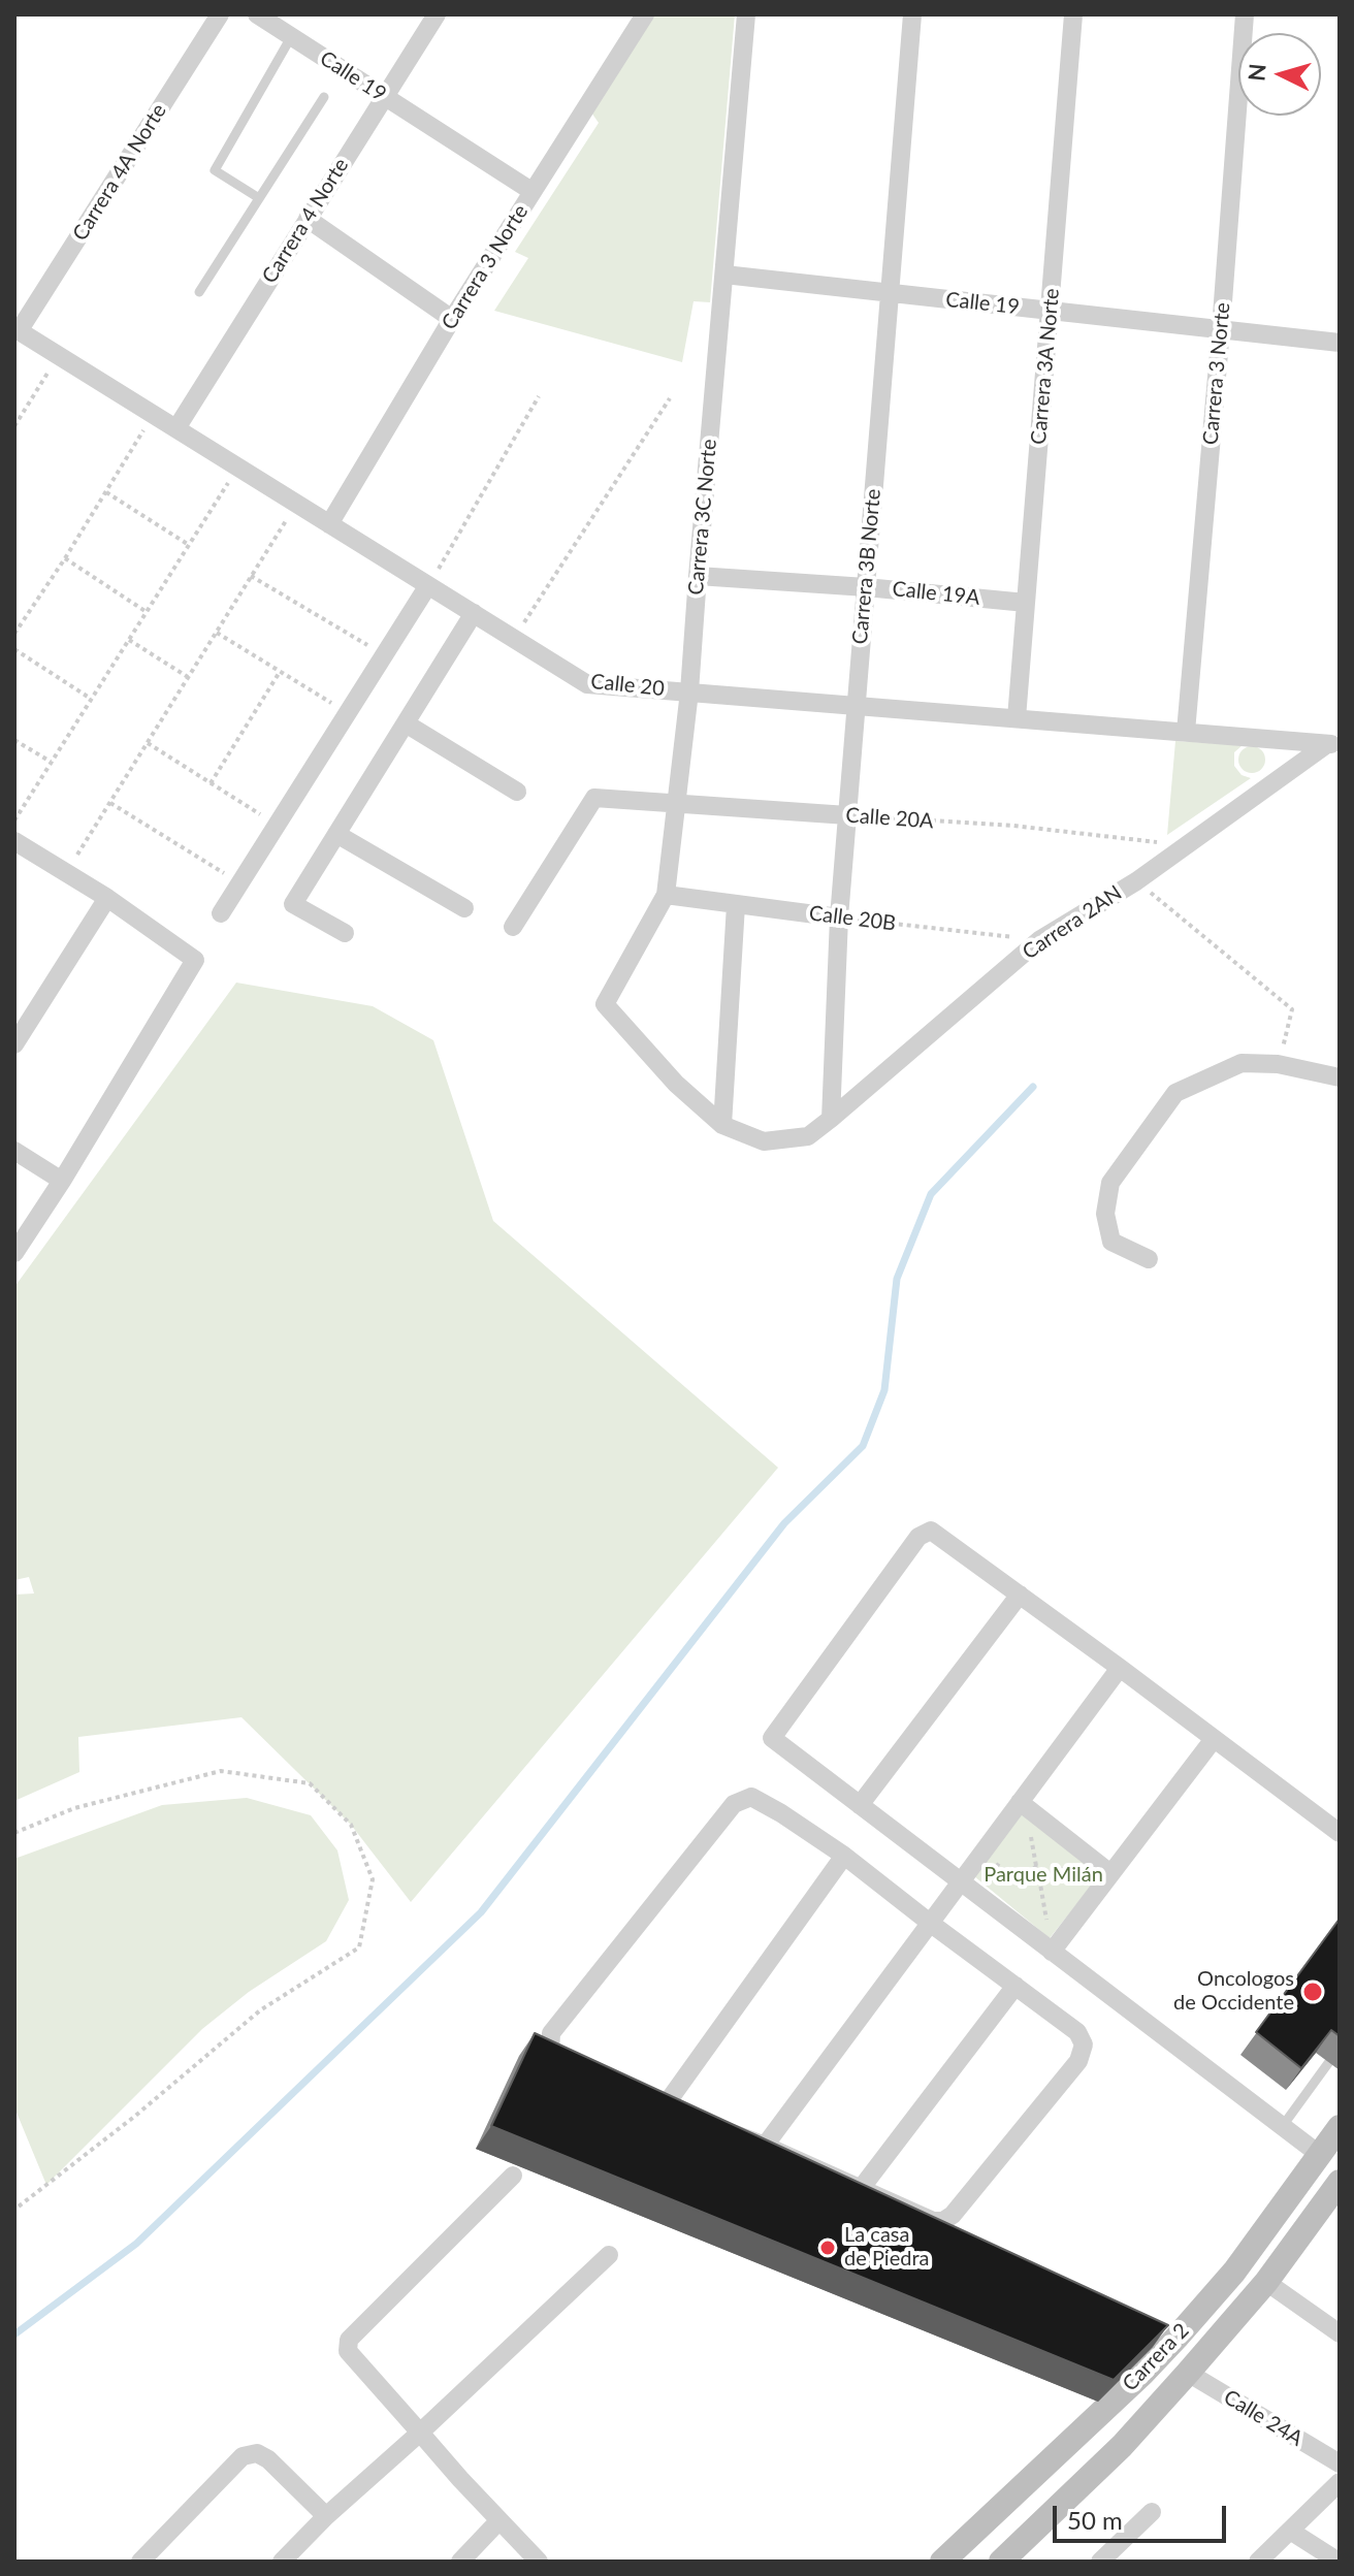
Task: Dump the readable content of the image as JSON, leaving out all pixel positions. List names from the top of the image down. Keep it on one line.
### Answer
{"streets":{"main road":["Carrera 2"],"street":["Calle 19","Carrera 4A Norte","Carrera 4 Norte","Carrera 3 Norte","Carrera 3A Norte","Carrera 3C Norte","Carrera 3B Norte","Calle 19A","Calle 20","Calle 20A","Calle 20B","Carrera 2AN","Calle 24A"]},"crossings":[["Calle 19","Carrera 4 Norte"],["Calle 19","Carrera 3 Norte"],["Calle 19","Carrera 3A Norte"],["Calle 19","Carrera 3C Norte"],["Calle 19","Carrera 3B Norte"],["Carrera 4A Norte","Calle 20"],["Carrera 4 Norte","Calle 20"],["Carrera 3 Norte","Calle 20"],["Carrera 3A Norte","Calle 19A"],["Carrera 3A Norte","Calle 20"],["Carrera 3C Norte","Calle 19A"],["Carrera 3C Norte","Calle 20"],["Carrera 3C Norte","Calle 20A"],["Carrera 3C Norte","Calle 20B"],["Carrera 3C Norte","Carrera 2AN"],["Carrera 3B Norte","Calle 19A"],["Carrera 3B Norte","Calle 20"],["Carrera 3B Norte","Calle 20A"],["Carrera 3B Norte","Calle 20B"],["Carrera 3B Norte","Carrera 2AN"],["Calle 20","Carrera 2AN"],["Calle 20A","Carrera 2AN"],["Calle 20B","Carrera 2AN"],["Carrera 2","Calle 24A"]],"parks":["Parque Milán"],"places":["Oncologos de Occidente","La casa de Piedra"],"scale_bar":"50 m","north":"left"}
